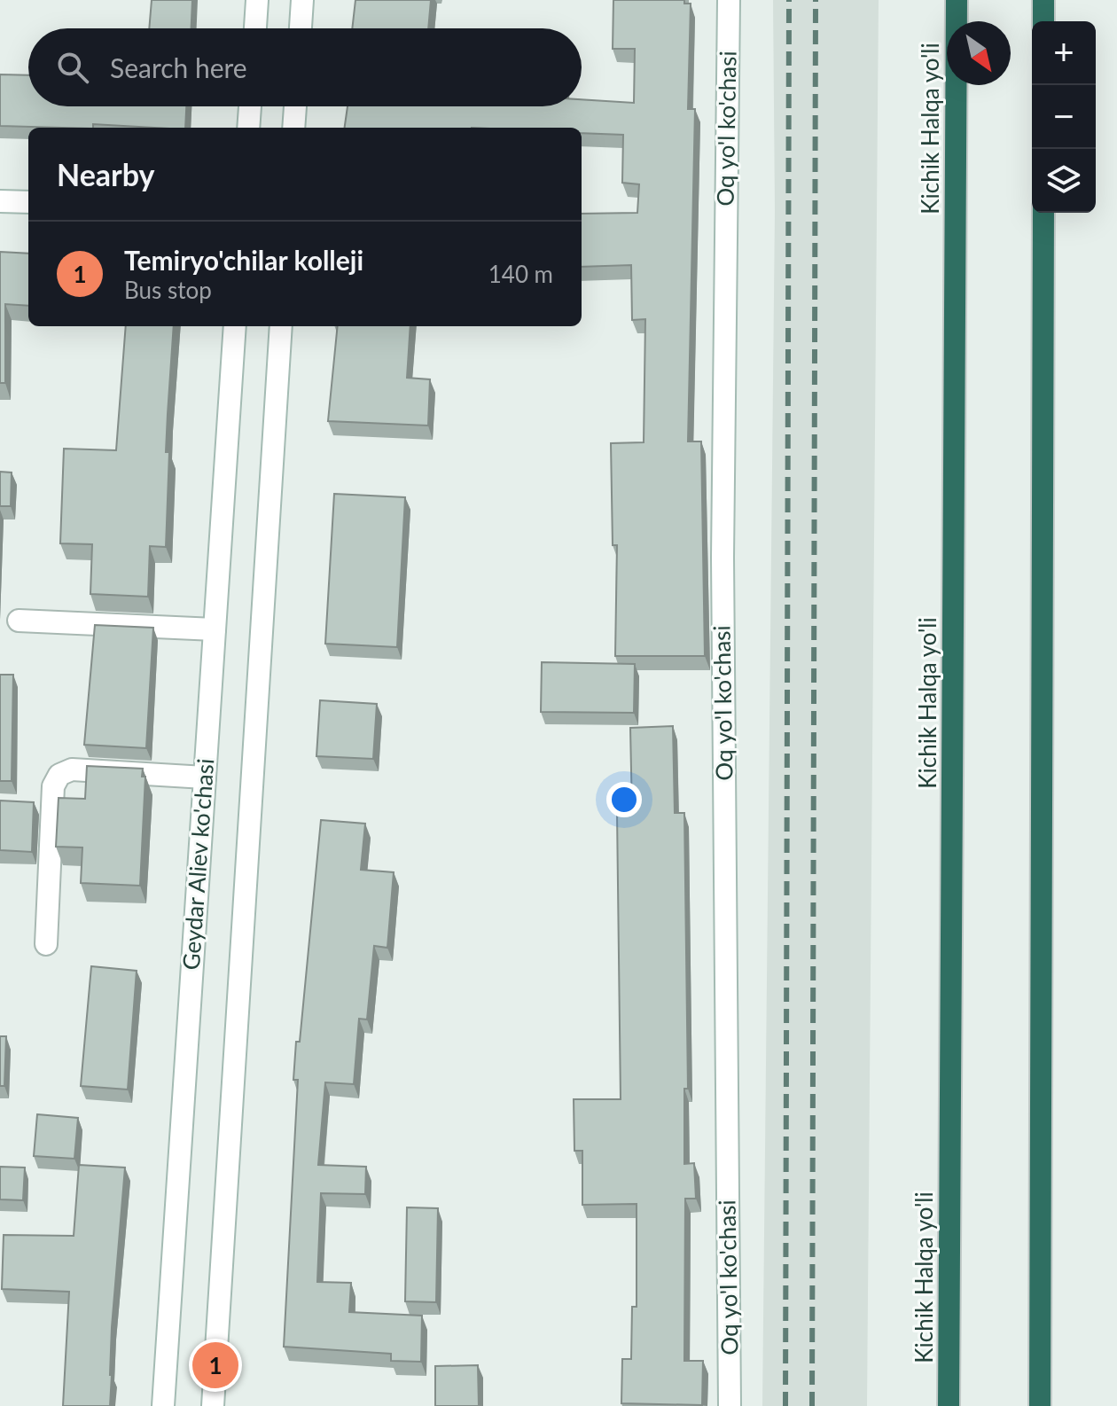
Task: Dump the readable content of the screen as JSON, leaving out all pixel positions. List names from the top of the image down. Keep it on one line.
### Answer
{"streets":{"highway":["Kichik Halqa yo'li"],"main road":["Oq yo'l ko'chasi","Geydar Aliev ko'chasi"]},"north":"bottom right","page":{"map_buttons":["+","−"],"search":"Search here","heading":"Nearby","list":[{"mark":"1","name":"Temiryo'chilar kolleji","note":"Bus stop","value":"140 m"}],"pins":"1"}}
